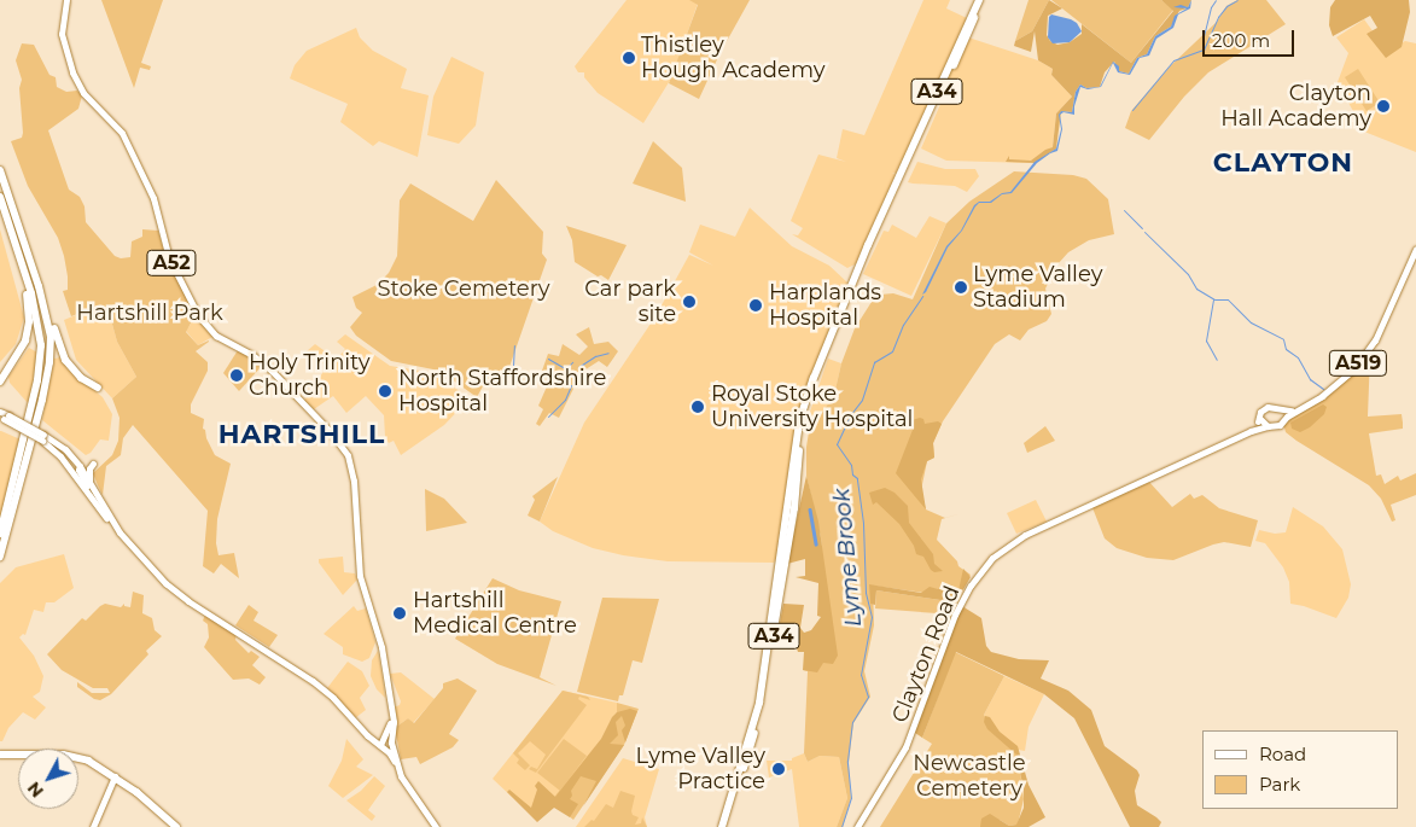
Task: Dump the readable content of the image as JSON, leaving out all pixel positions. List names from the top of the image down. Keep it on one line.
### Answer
{"streets":{"highway":["A34"],"main road":["A52","A519","Clayton Road"]},"crossings":[["A519","Clayton Road"]],"districts":["CLAYTON","HARTSHILL"],"water":["Lyme Brook"],"parks":["Stoke Cemetery","Hartshill Park","Newcastle Cemetery"],"places":["Thistley Hough Academy","Clayton Hall Academy","Lyme Valley Stadium","Car park site","Harplands Hospital","Holy Trinity Church","North Staffordshire Hospital","Royal Stoke University Hospital","Hartshill Medical Centre","Lyme Valley Practice"],"legend":["Road","Park"],"scale_bar":"200 m","north":"bottom left"}
